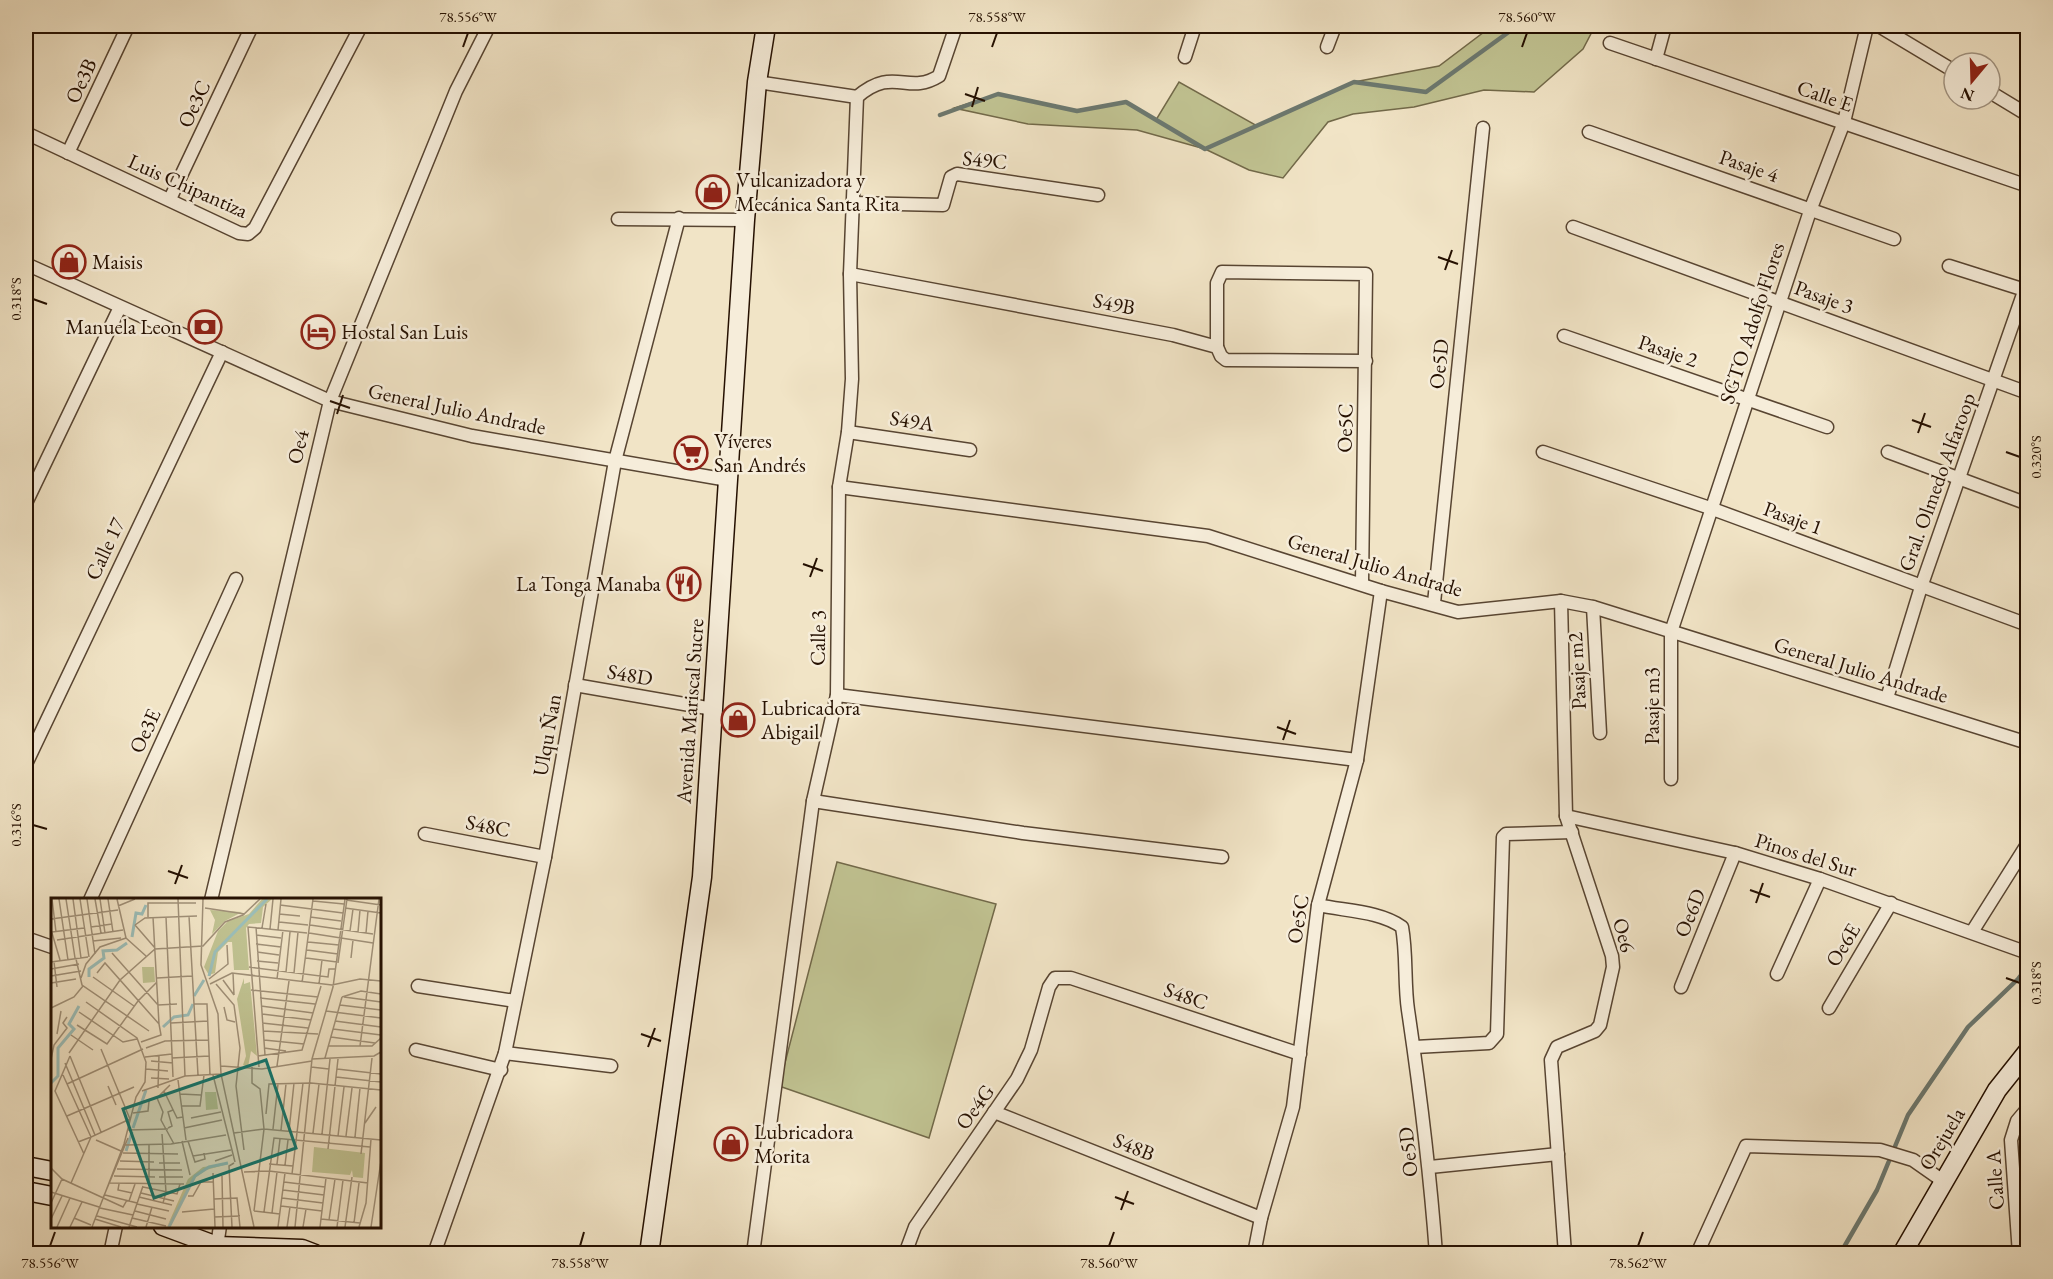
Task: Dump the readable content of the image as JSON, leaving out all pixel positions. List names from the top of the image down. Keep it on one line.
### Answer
{"streets":{"main road":["Avenida Mariscal Sucre","Orejuela"],"street":["Oe3B","Calle E","Oe3C","S49C","Pasaje 4","Luis Chipantiza","Pasaje 3","S49B","SGTO Adolfo Flores","Pasaje 2","Oe5D","General Julio Andrade","S49A","Oe5C","Oe4","Gral. Olmedo Alfaroop","Pasaje 1","Calle 17","Calle 3","Pasaje m2","S48D","Pasaje m3","Oe3E","Ulqu Ñan","S48C","Pinos del Sur","Oe6D","Oe6","Oe6E","Oe4G","S48B","Calle A"]},"crossings":[["Oe3B","Luis Chipantiza"],["Calle E","SGTO Adolfo Flores"],["Oe3C","Luis Chipantiza"],["S49C","Calle 3"],["Pasaje 4","SGTO Adolfo Flores"],["Pasaje 3","SGTO Adolfo Flores"],["Pasaje 3","Gral. Olmedo Alfaroop"],["S49B","Oe5C"],["S49B","Calle 3"],["SGTO Adolfo Flores","Pasaje 2"],["SGTO Adolfo Flores","General Julio Andrade"],["SGTO Adolfo Flores","Pasaje 1"],["SGTO Adolfo Flores","Pasaje m3"],["Oe5D","General Julio Andrade"],["Oe5D","Oe5C"],["General Julio Andrade","Oe5C"],["General Julio Andrade","Oe4"],["General Julio Andrade","Gral. Olmedo Alfaroop"],["General Julio Andrade","Calle 17"],["General Julio Andrade","Calle 3"],["General Julio Andrade","Pasaje m2"],["General Julio Andrade","Pasaje m3"],["General Julio Andrade","Avenida Mariscal Sucre"],["General Julio Andrade","Ulqu Ñan"],["General Julio Andrade","Oe6"],["S49A","Calle 3"],["Oe5C","S48C"],["Oe5C","S48B"],["Gral. Olmedo Alfaroop","Pasaje 1"],["S48D","Avenida Mariscal Sucre"],["S48D","Ulqu Ñan"],["Ulqu Ñan","S48C"],["S48C","Oe4G"],["Pinos del Sur","Oe6D"],["Pinos del Sur","Oe6"],["Pinos del Sur","Oe6E"],["Oe4G","S48B"]],"places":{"shop":["Vulcanizadora y Mecánica Santa Rita","Maisis","Lubricadora Abigail","Lubricadora Morita"],"bank":["Manuela Leon"],"hotel":["Hostal San Luis"],"supermarket":["Víveres San Andrés"],"restaurant":["La Tonga Manaba"]},"north":"bottom","coordinates":["78.556°W","78.558°W","78.560°W","0.318°S","0.320°S","0.316°S","78.562°W"]}
